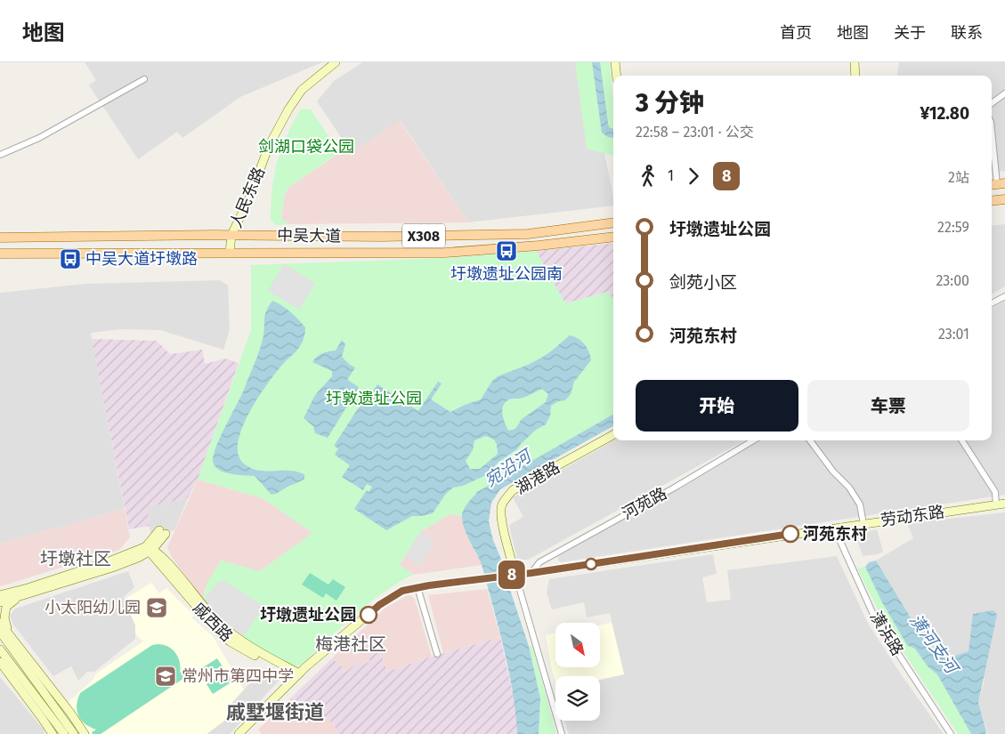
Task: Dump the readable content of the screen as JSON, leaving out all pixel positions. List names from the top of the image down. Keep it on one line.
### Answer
{"streets":{"main road":["中吴大道","X308"],"street":["人民东路","湖港路","河苑路","劳动东路","戚西路","潢浜路"]},"crossings":[["人民东路","中吴大道"],["湖港路","劳动东路"],["河苑路","劳动东路"],["劳动东路","戚西路"],["劳动东路","潢浜路"]],"districts":["圩墩社区","梅港社区","戚墅堰街道"],"water":["宛沿河","潢河支河"],"parks":["剑湖口袋公园","圩敦遗址公园"],"places":{"bus stop":["圩墩遗址公园南","中吴大道圩墩路"],"other":["河苑东村","圩墩遗址公园"],"school or university":["小太阳幼儿园","常州市第四中学"]},"lines":["bus line 8"],"north":"bottom right","page":{"header":"地图","nav":["首页","地图","关于","联系"],"on_map":"8","heading":["3 分钟","22:58 – 23:01 · 公交","¥12.80"],"legs":["1","8","2站"],"list":[{"name":"圩墩遗址公园","value":"22:59"},{"name":"剑苑小区","value":"23:00"},{"name":"河苑东村","value":"23:01"}],"buttons":["开始","车票"]}}
